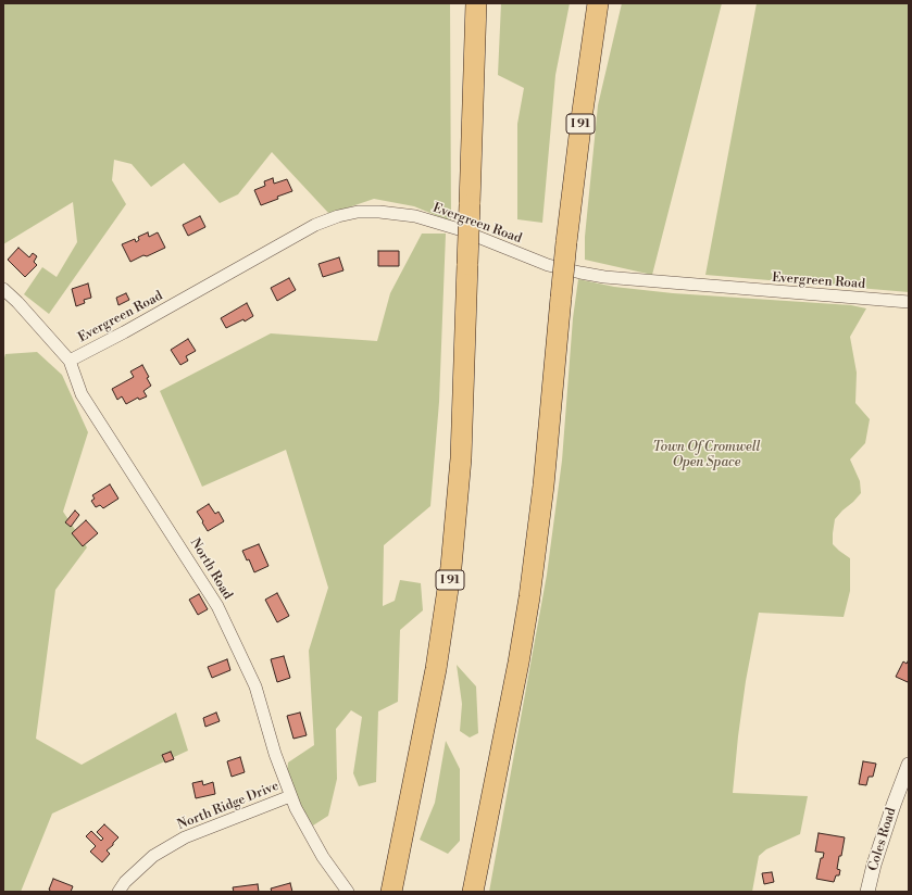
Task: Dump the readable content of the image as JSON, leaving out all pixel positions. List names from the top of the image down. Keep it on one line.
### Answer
{"streets":{"highway":["I 91"],"street":["Evergreen Road","North Road","North Ridge Drive","Coles Road"]},"crossings":[["Evergreen Road","North Road"],["North Road","North Ridge Drive"]],"parks":["Town Of Cromwell Open Space"]}
